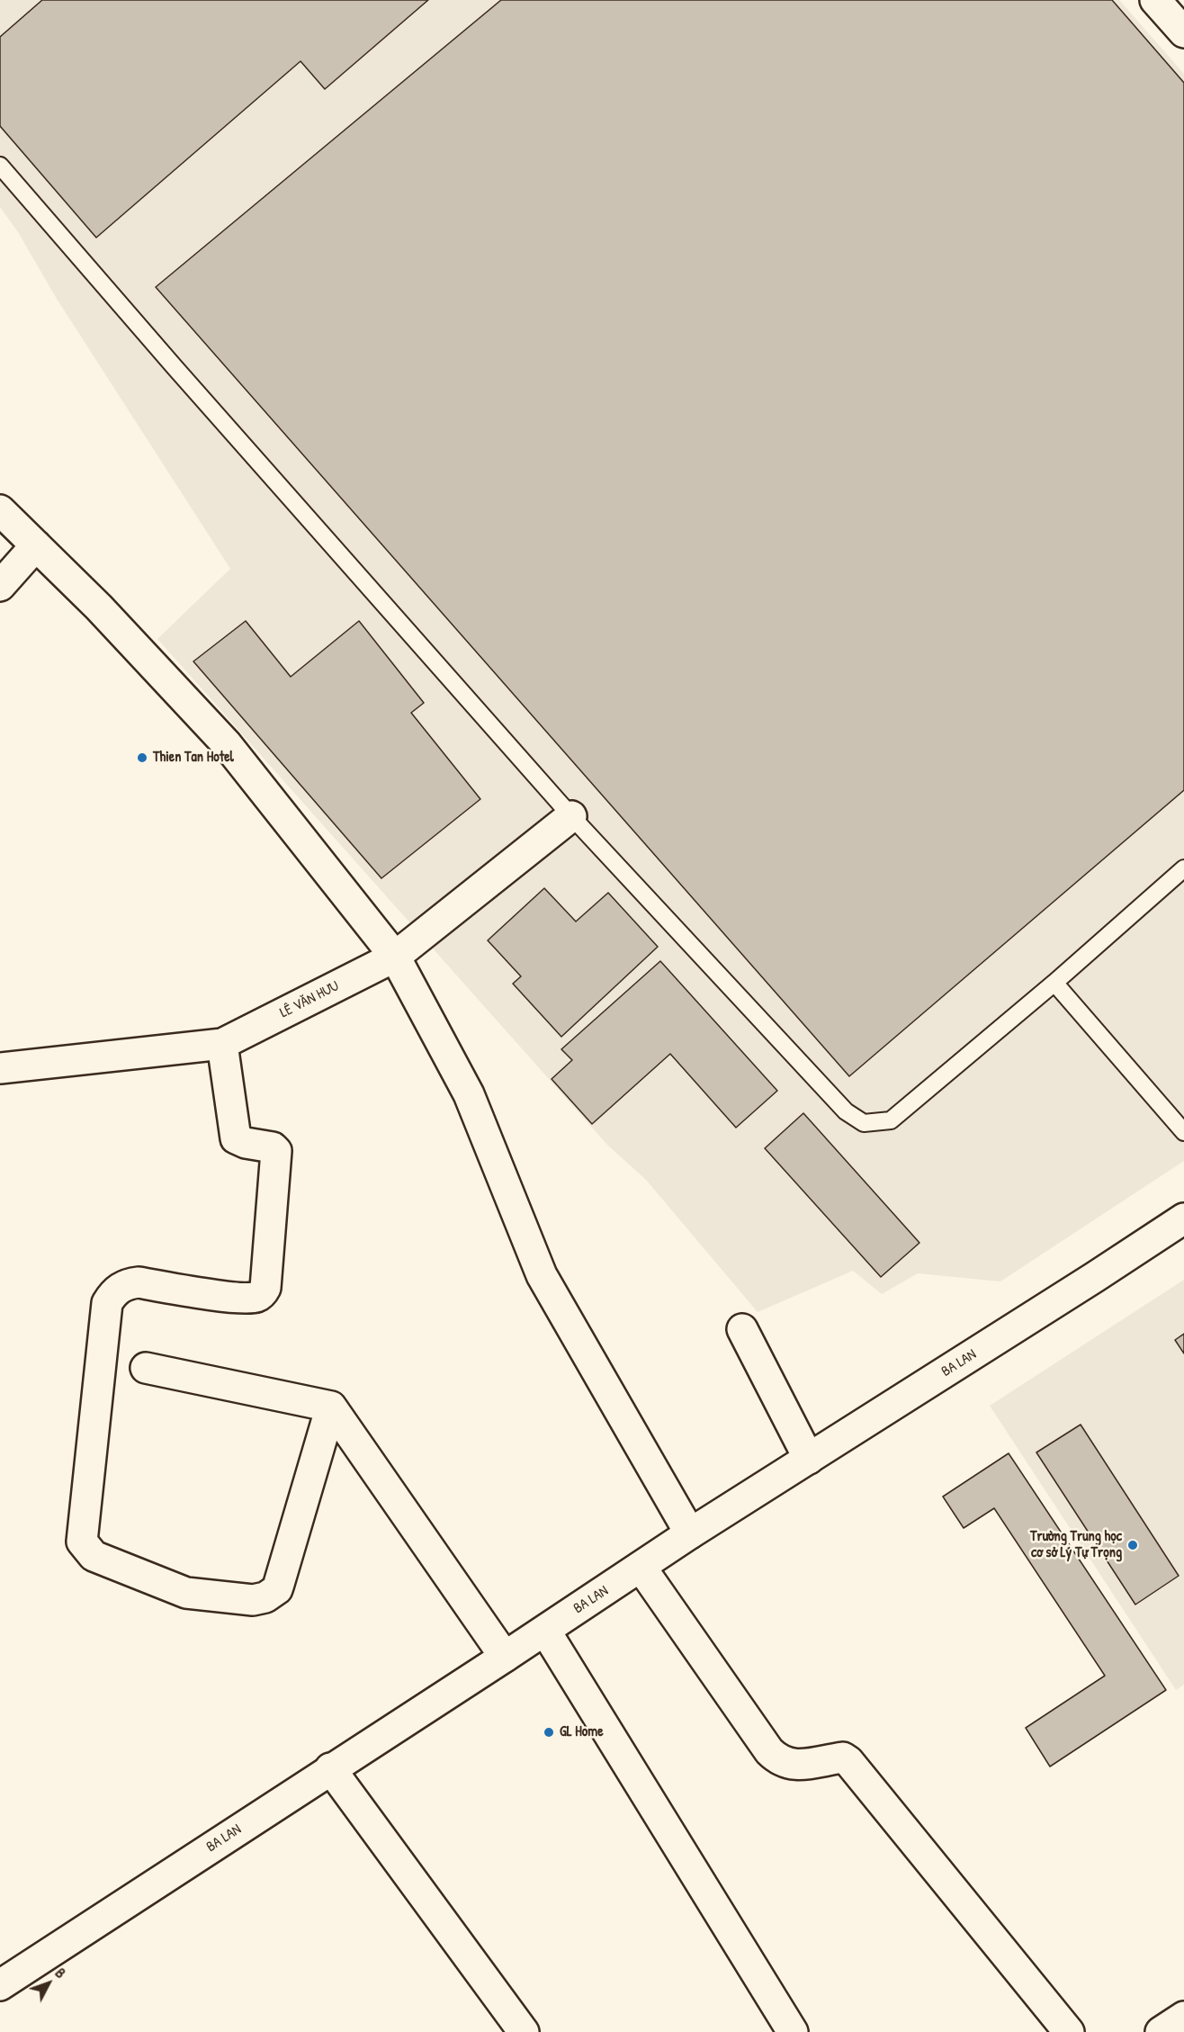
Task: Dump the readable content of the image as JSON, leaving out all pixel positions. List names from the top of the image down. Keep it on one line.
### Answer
{"streets":{"street":["LÊ VĂN HƯU","BA LAN"]},"places":["Thien Tan Hotel","Trường Trung học cơ sở Lý Tự Trọng","GL Home"],"north":"top right"}
